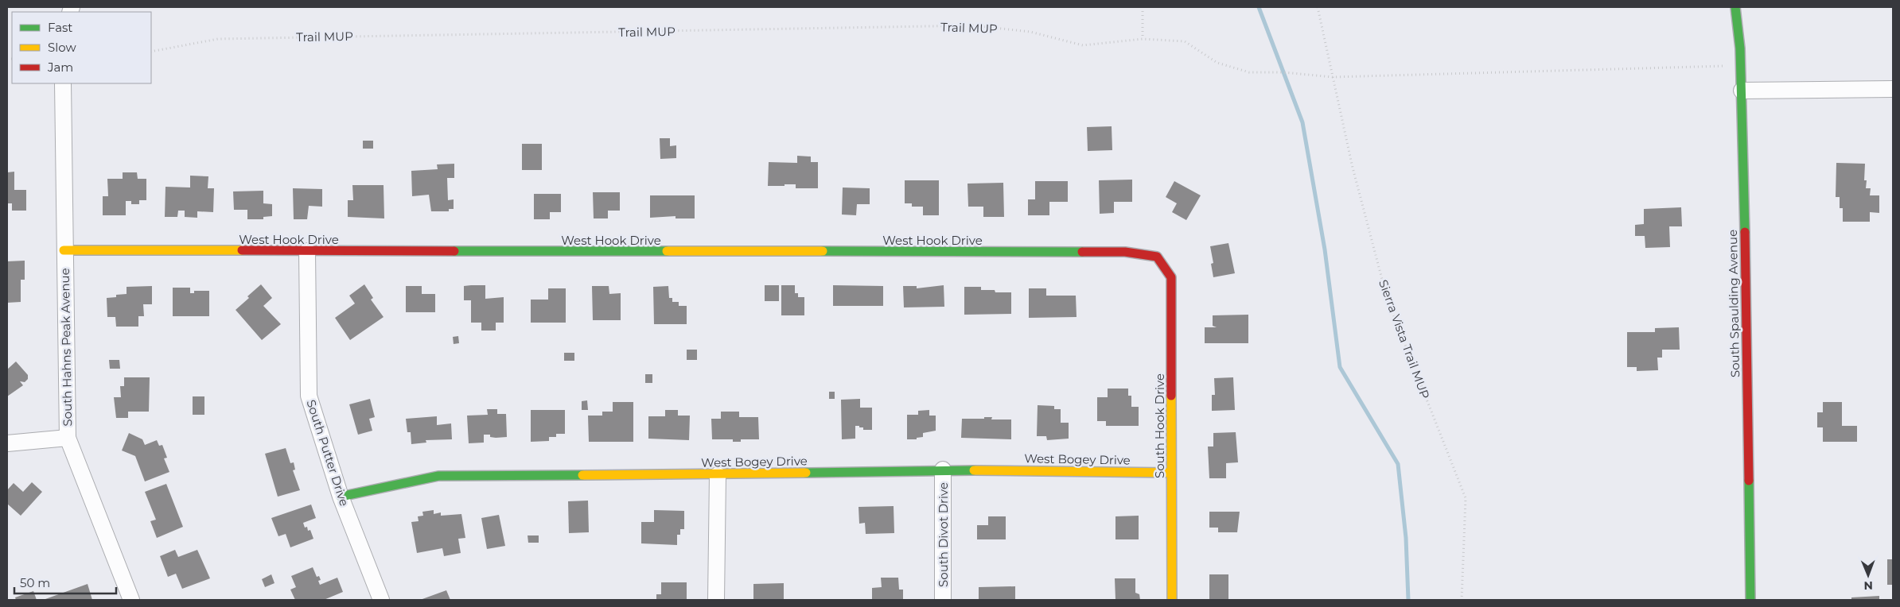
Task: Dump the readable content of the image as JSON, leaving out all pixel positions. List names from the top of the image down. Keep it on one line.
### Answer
{"streets":{"street":["West Hook Drive","South Spaulding Avenue","South Hahns Peak Avenue","South Hook Drive","South Putter Drive","West Bogey Drive","South Divot Drive"],"path":["Trail MUP","Sierra Vista Trail MUP"]},"crossings":[["Trail MUP","Sierra Vista Trail MUP"],["West Hook Drive","South Hahns Peak Avenue"],["West Hook Drive","South Hook Drive"],["West Hook Drive","South Putter Drive"],["South Hook Drive","West Bogey Drive"],["South Putter Drive","West Bogey Drive"],["West Bogey Drive","South Divot Drive"]],"legend":["Fast","Slow","Jam"],"scale_bar":"50 m","north":"bottom"}
